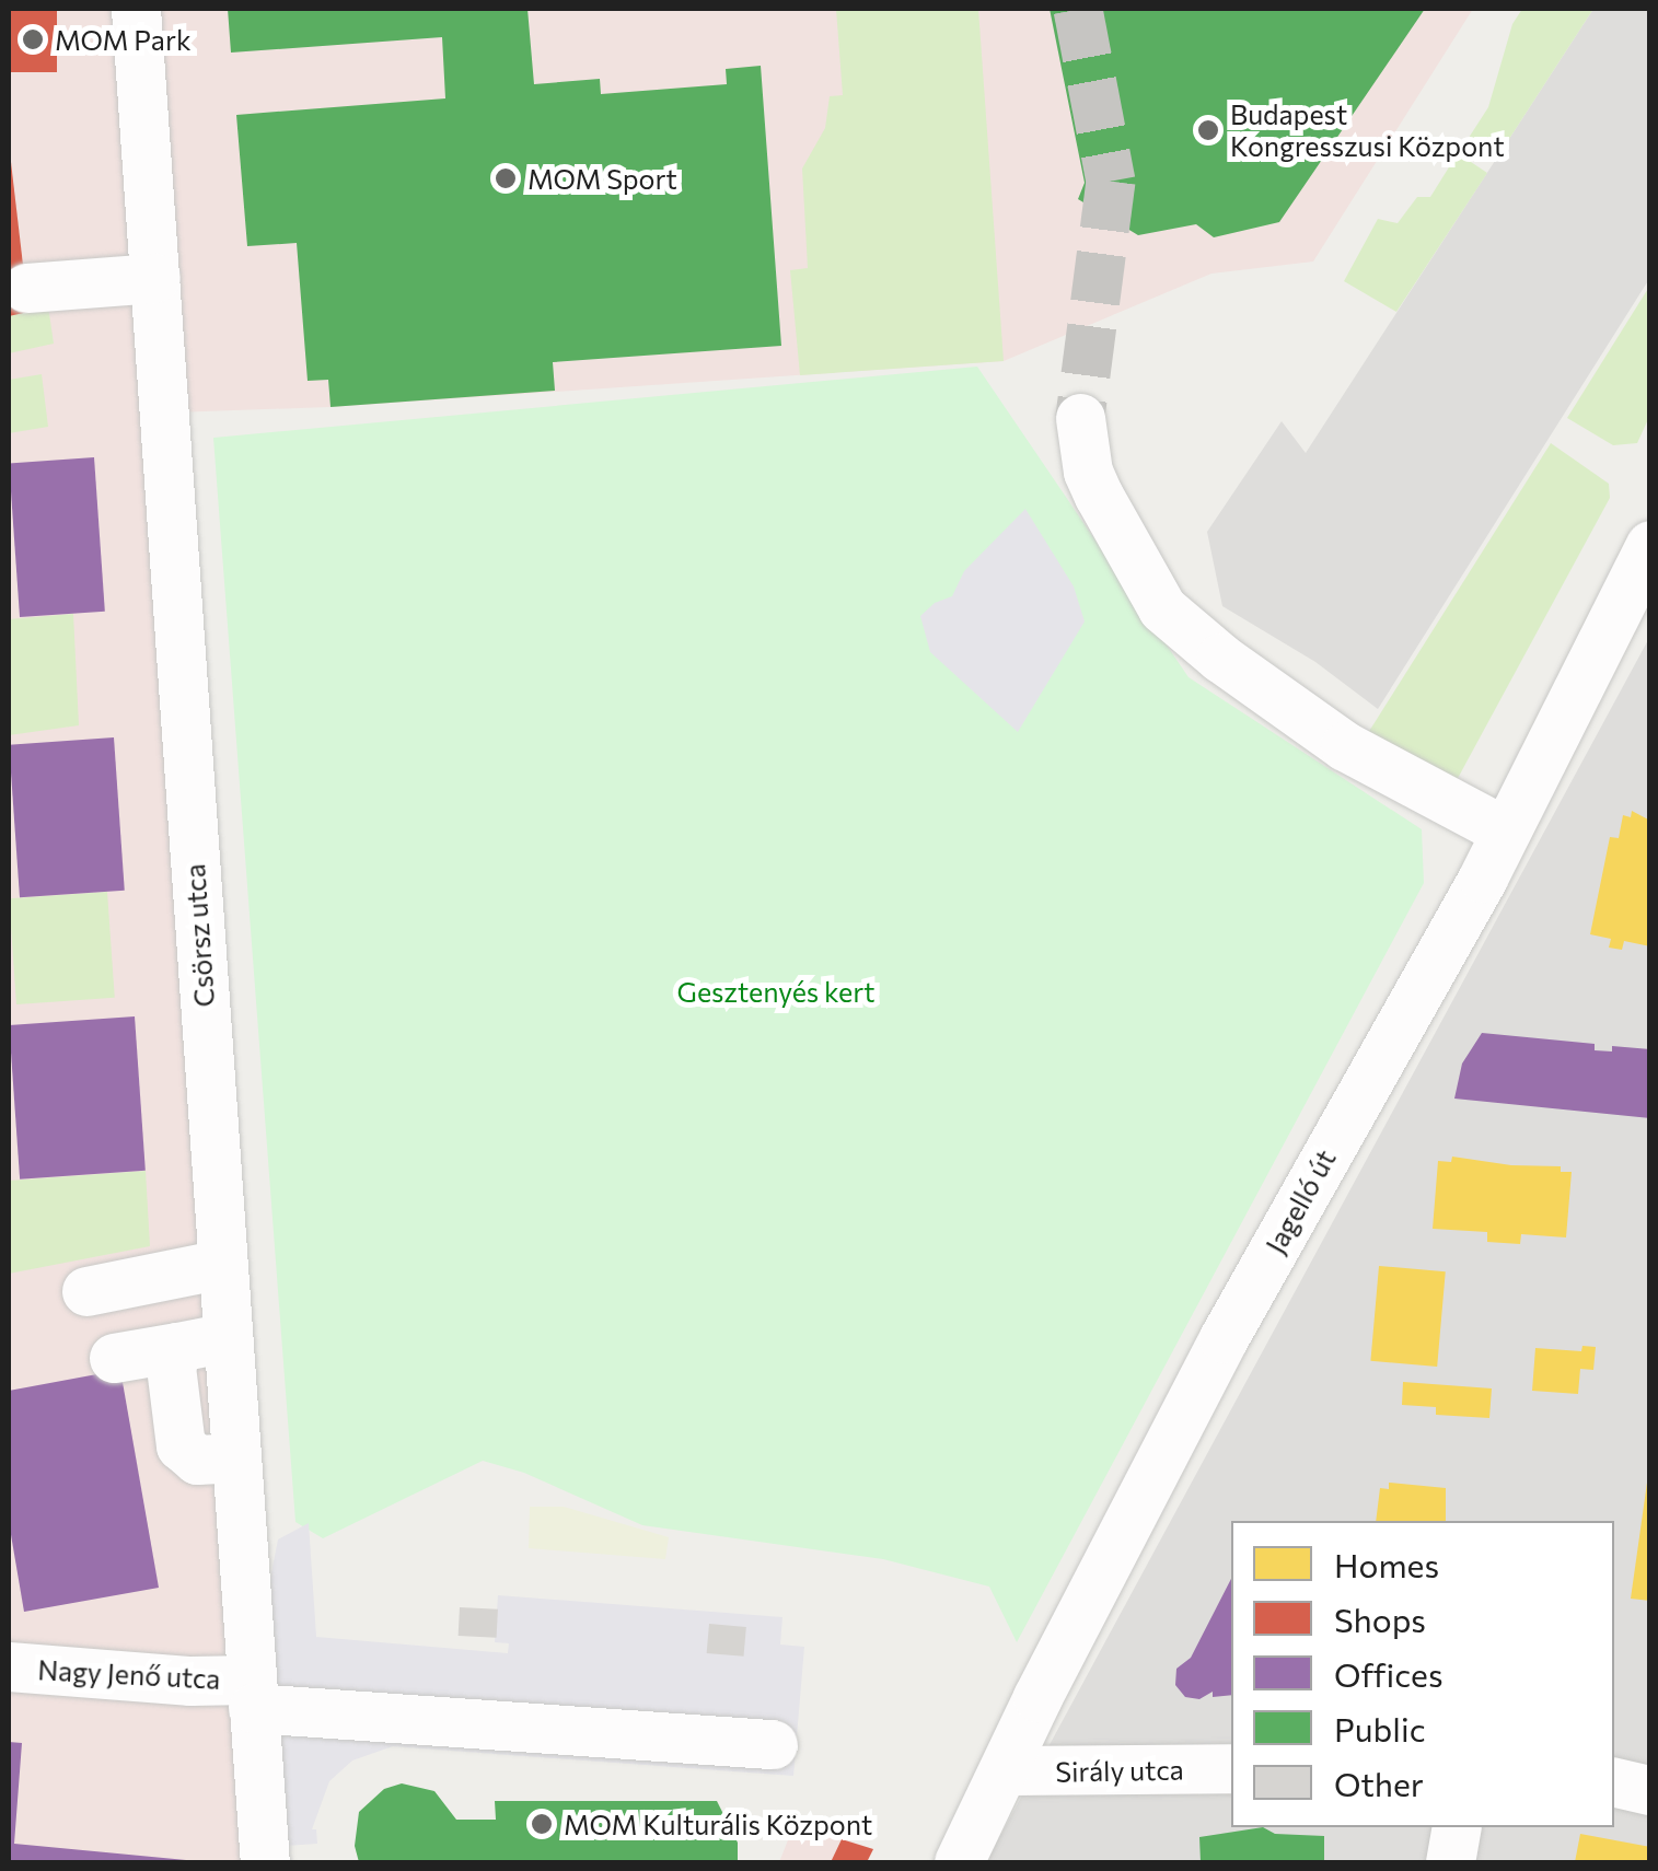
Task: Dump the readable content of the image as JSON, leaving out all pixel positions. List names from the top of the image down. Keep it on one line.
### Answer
{"streets":{"street":["Csörsz utca","Jagelló út","Nagy Jenő utca","Sirály utca"]},"crossings":[["Csörsz utca","Nagy Jenő utca"],["Jagelló út","Sirály utca"]],"parks":["Gesztenyés kert"],"places":["MOM Park","Budapest Kongresszusi Központ","MOM Sport","MOM Kulturális Központ"],"legend":["Homes","Shops","Offices","Public","Other"]}
